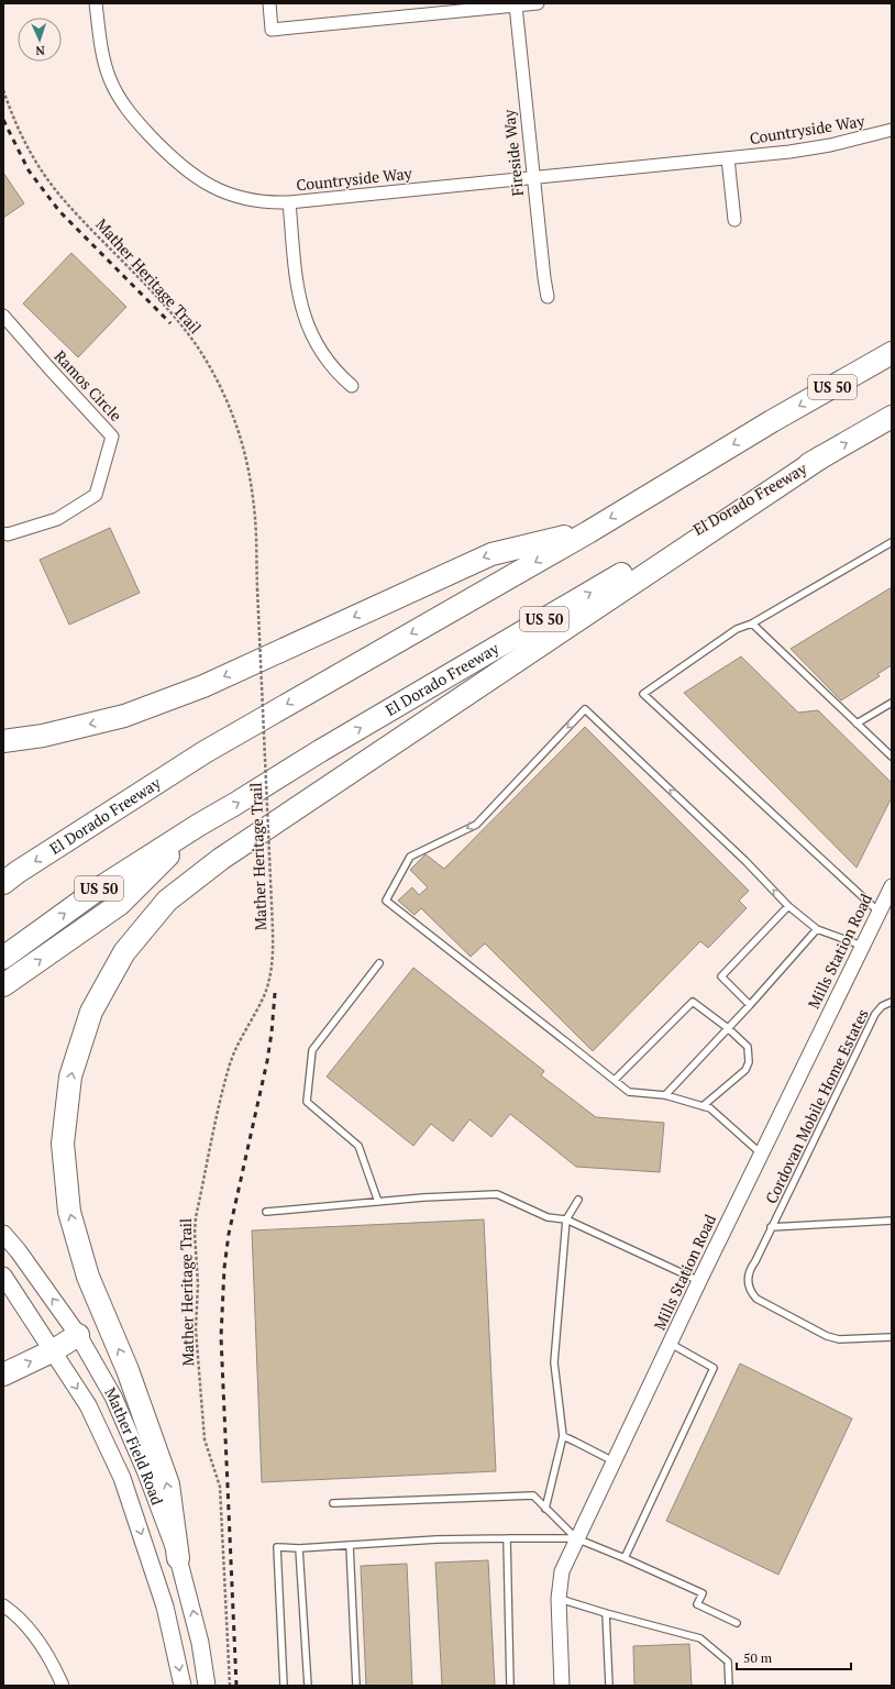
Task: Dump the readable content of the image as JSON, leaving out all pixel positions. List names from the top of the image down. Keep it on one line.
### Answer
{"streets":{"highway":["US 50","El Dorado Freeway"],"main road":["Mather Field Road"],"street":["Countryside Way","Fireside Way","Ramos Circle","Mills Station Road"],"lane":["Cordovan Mobile Home Estates"],"path":["Mather Heritage Trail"]},"crossings":[["Countryside Way","Fireside Way"]],"scale_bar":"50 m","north":"bottom"}
